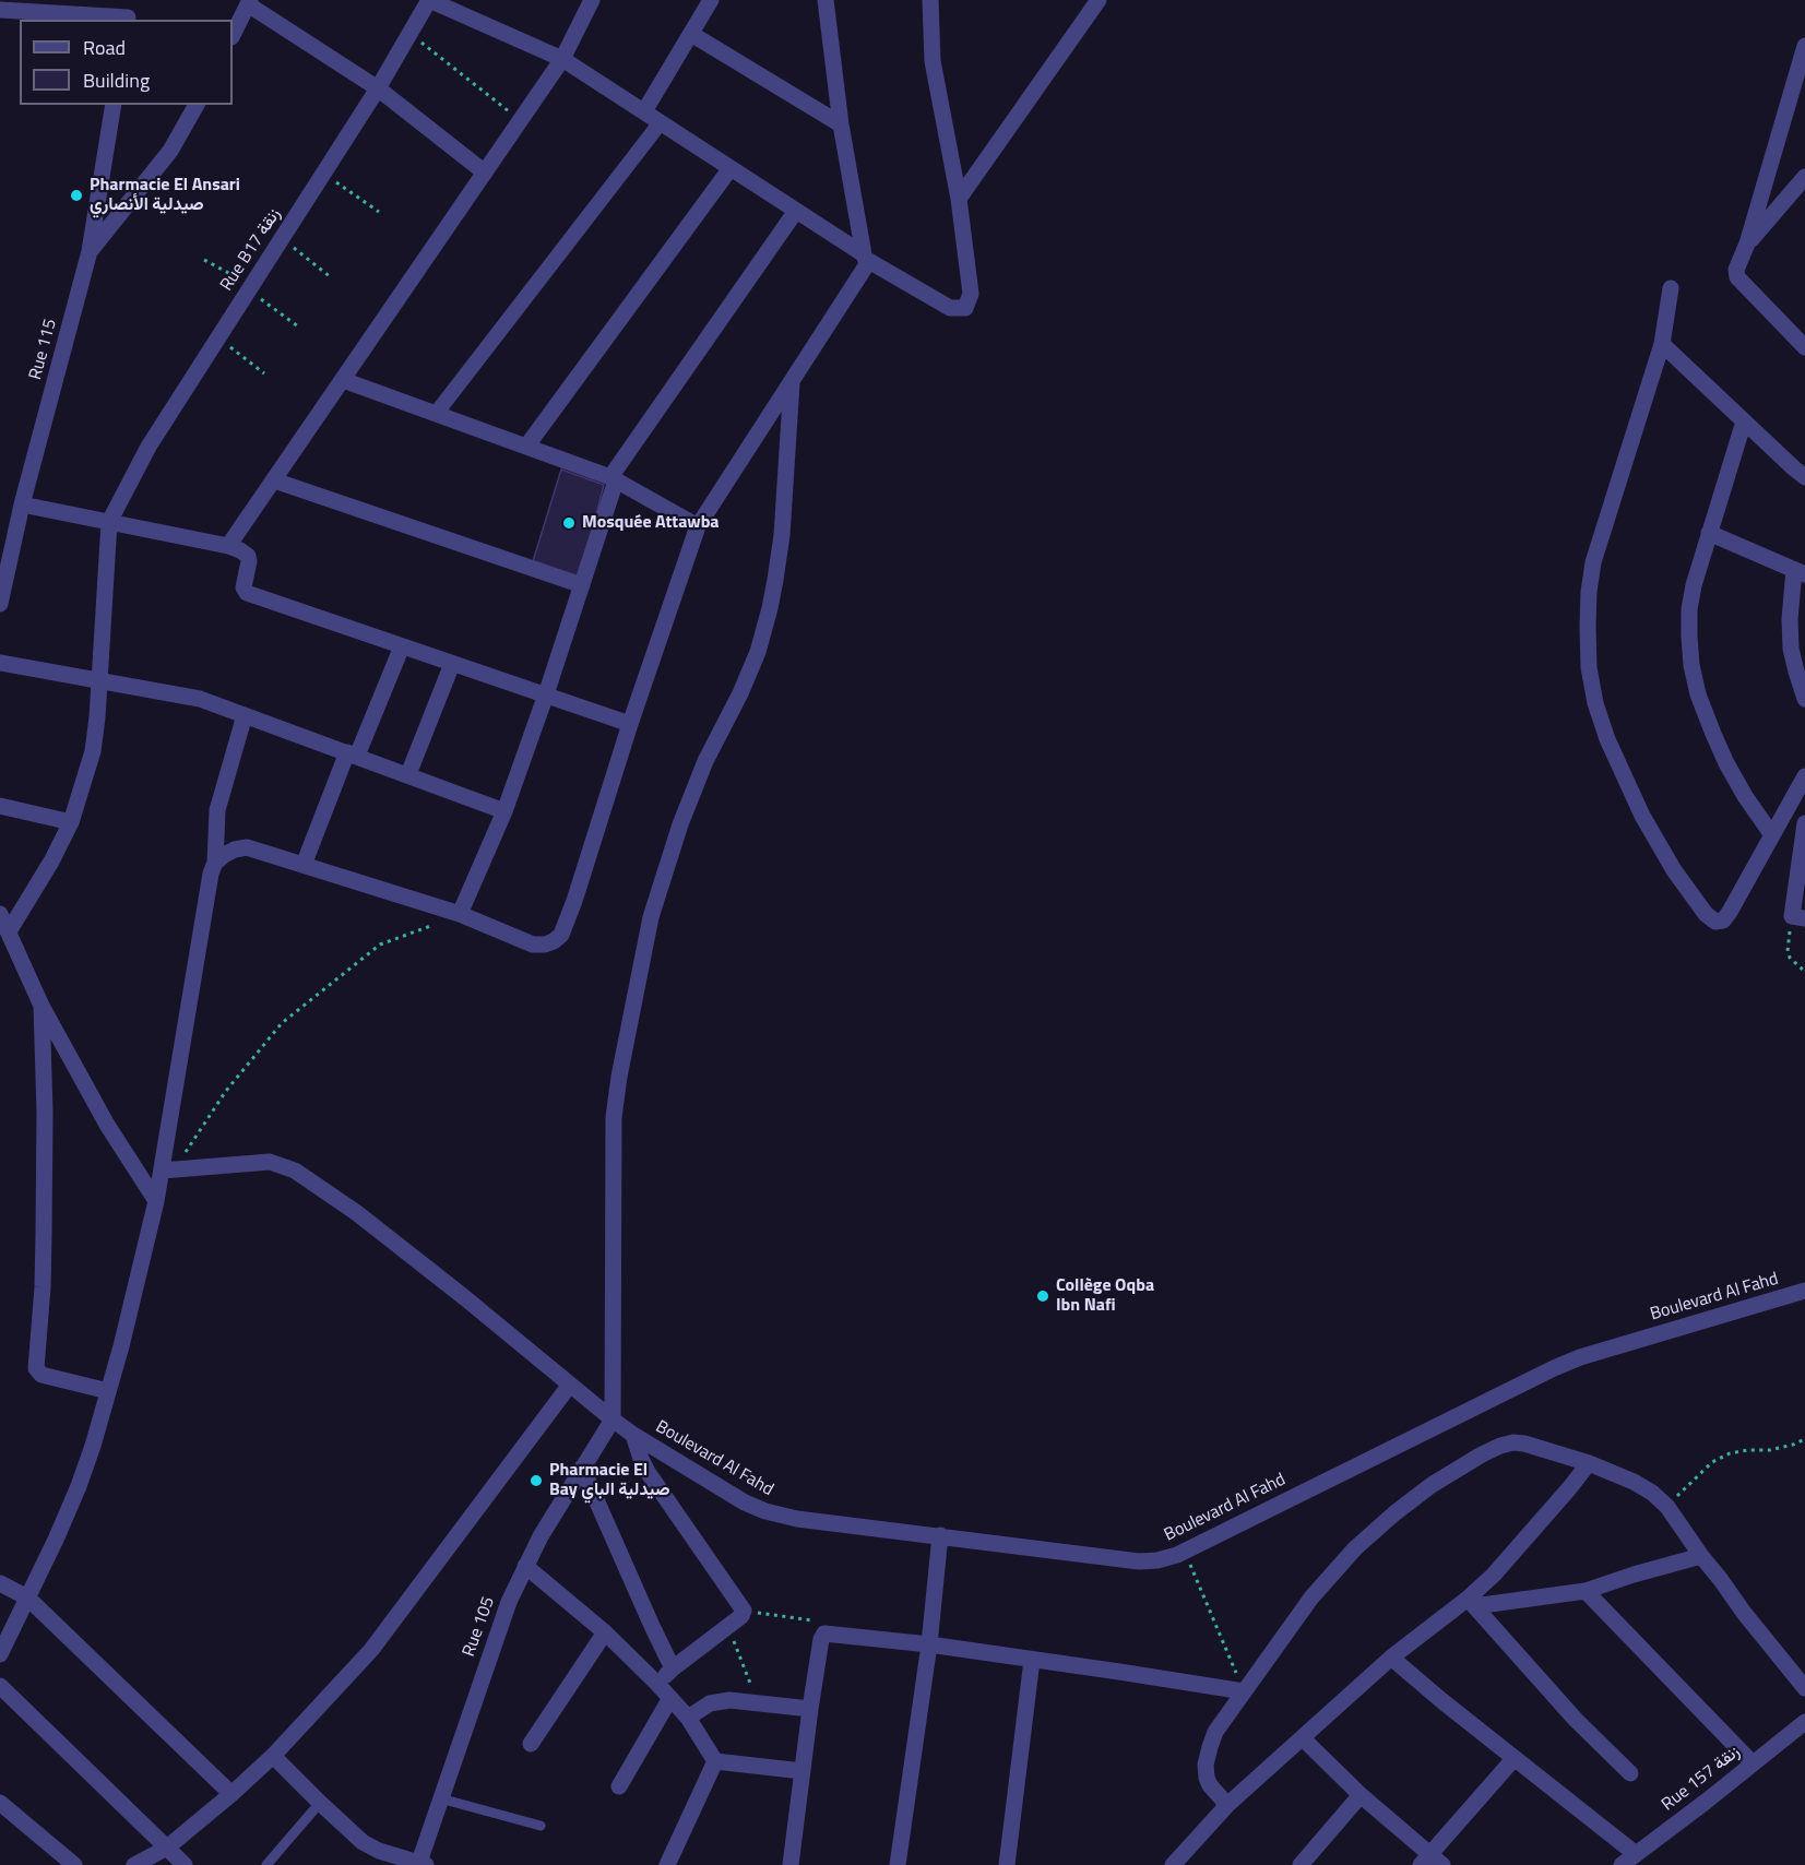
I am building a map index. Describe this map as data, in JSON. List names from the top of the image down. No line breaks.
{"streets":{"street":["Rue B17 زنقة","Rue 115","Boulevard Al Fahd","Rue 105","Rue 157 زنقة"]},"crossings":[["Boulevard Al Fahd","Rue 105"]],"places":["Pharmacie El Ansari صيدلية الأنصاري","Mosquée Attawba","Collège Oqba Ibn Nafi","Pharmacie El Bay صيدلية الباي"],"legend":["Road","Building"]}
